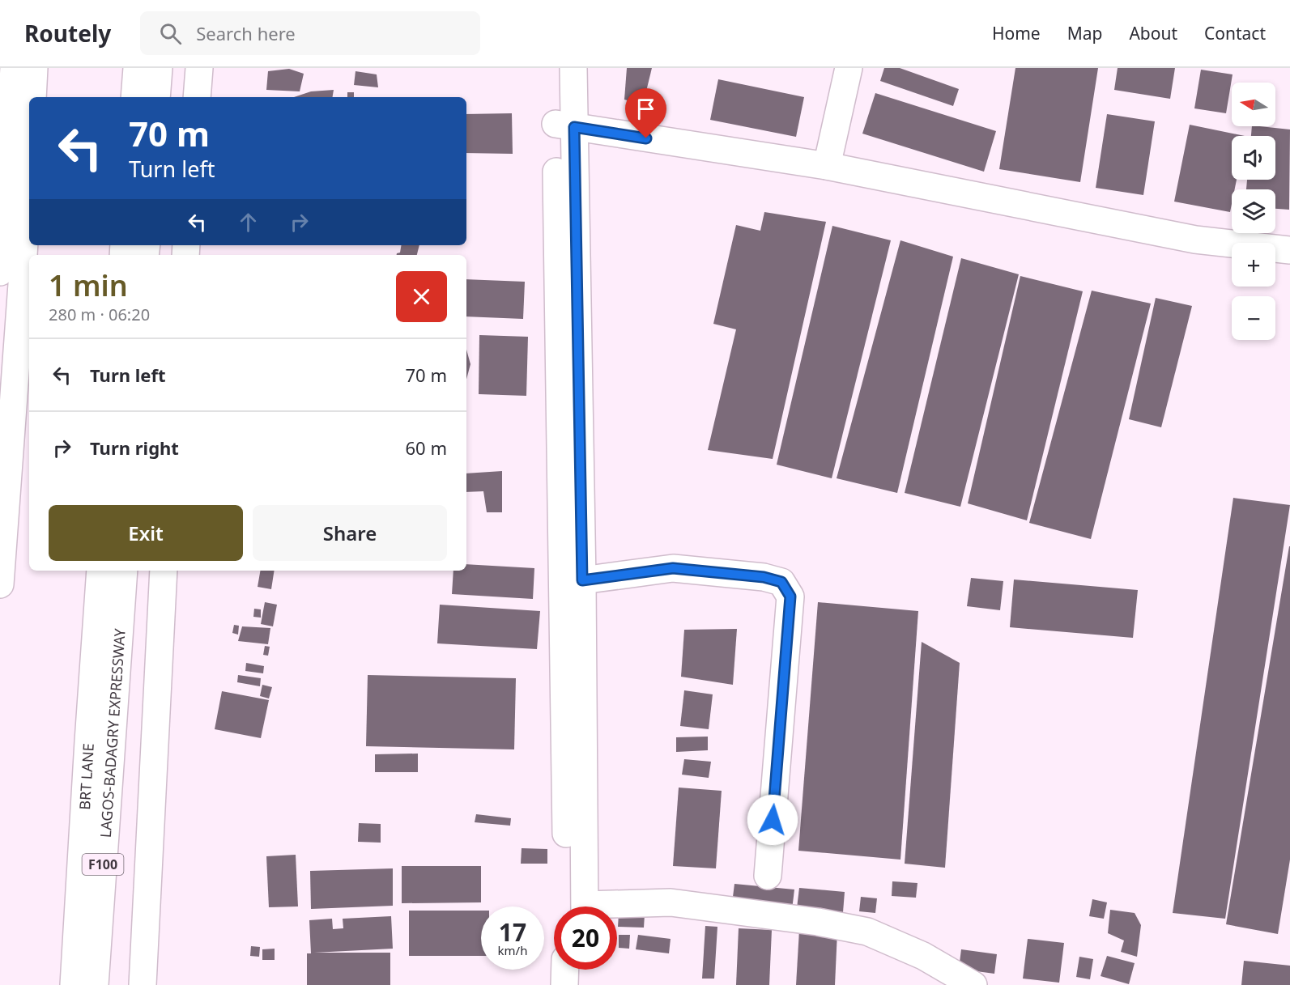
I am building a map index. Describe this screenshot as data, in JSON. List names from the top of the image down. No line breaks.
{"streets":{"main road":["LAGOS-BADAGRY EXPRESSWAY","BRT LANE","F100"]},"north":"left","page":{"header":"Routely","search":"Search here","nav":["Home","Map","About","Contact"],"map_buttons":["+","−"],"turn":["70 m","Turn left"],"heading":["1 min","280 m · 06:20"],"list":[{"name":"Turn left","value":"70 m"},{"name":"Turn right","value":"60 m"}],"buttons":["Exit","Share"],"speed":"17 km/h","limit":"20"}}
